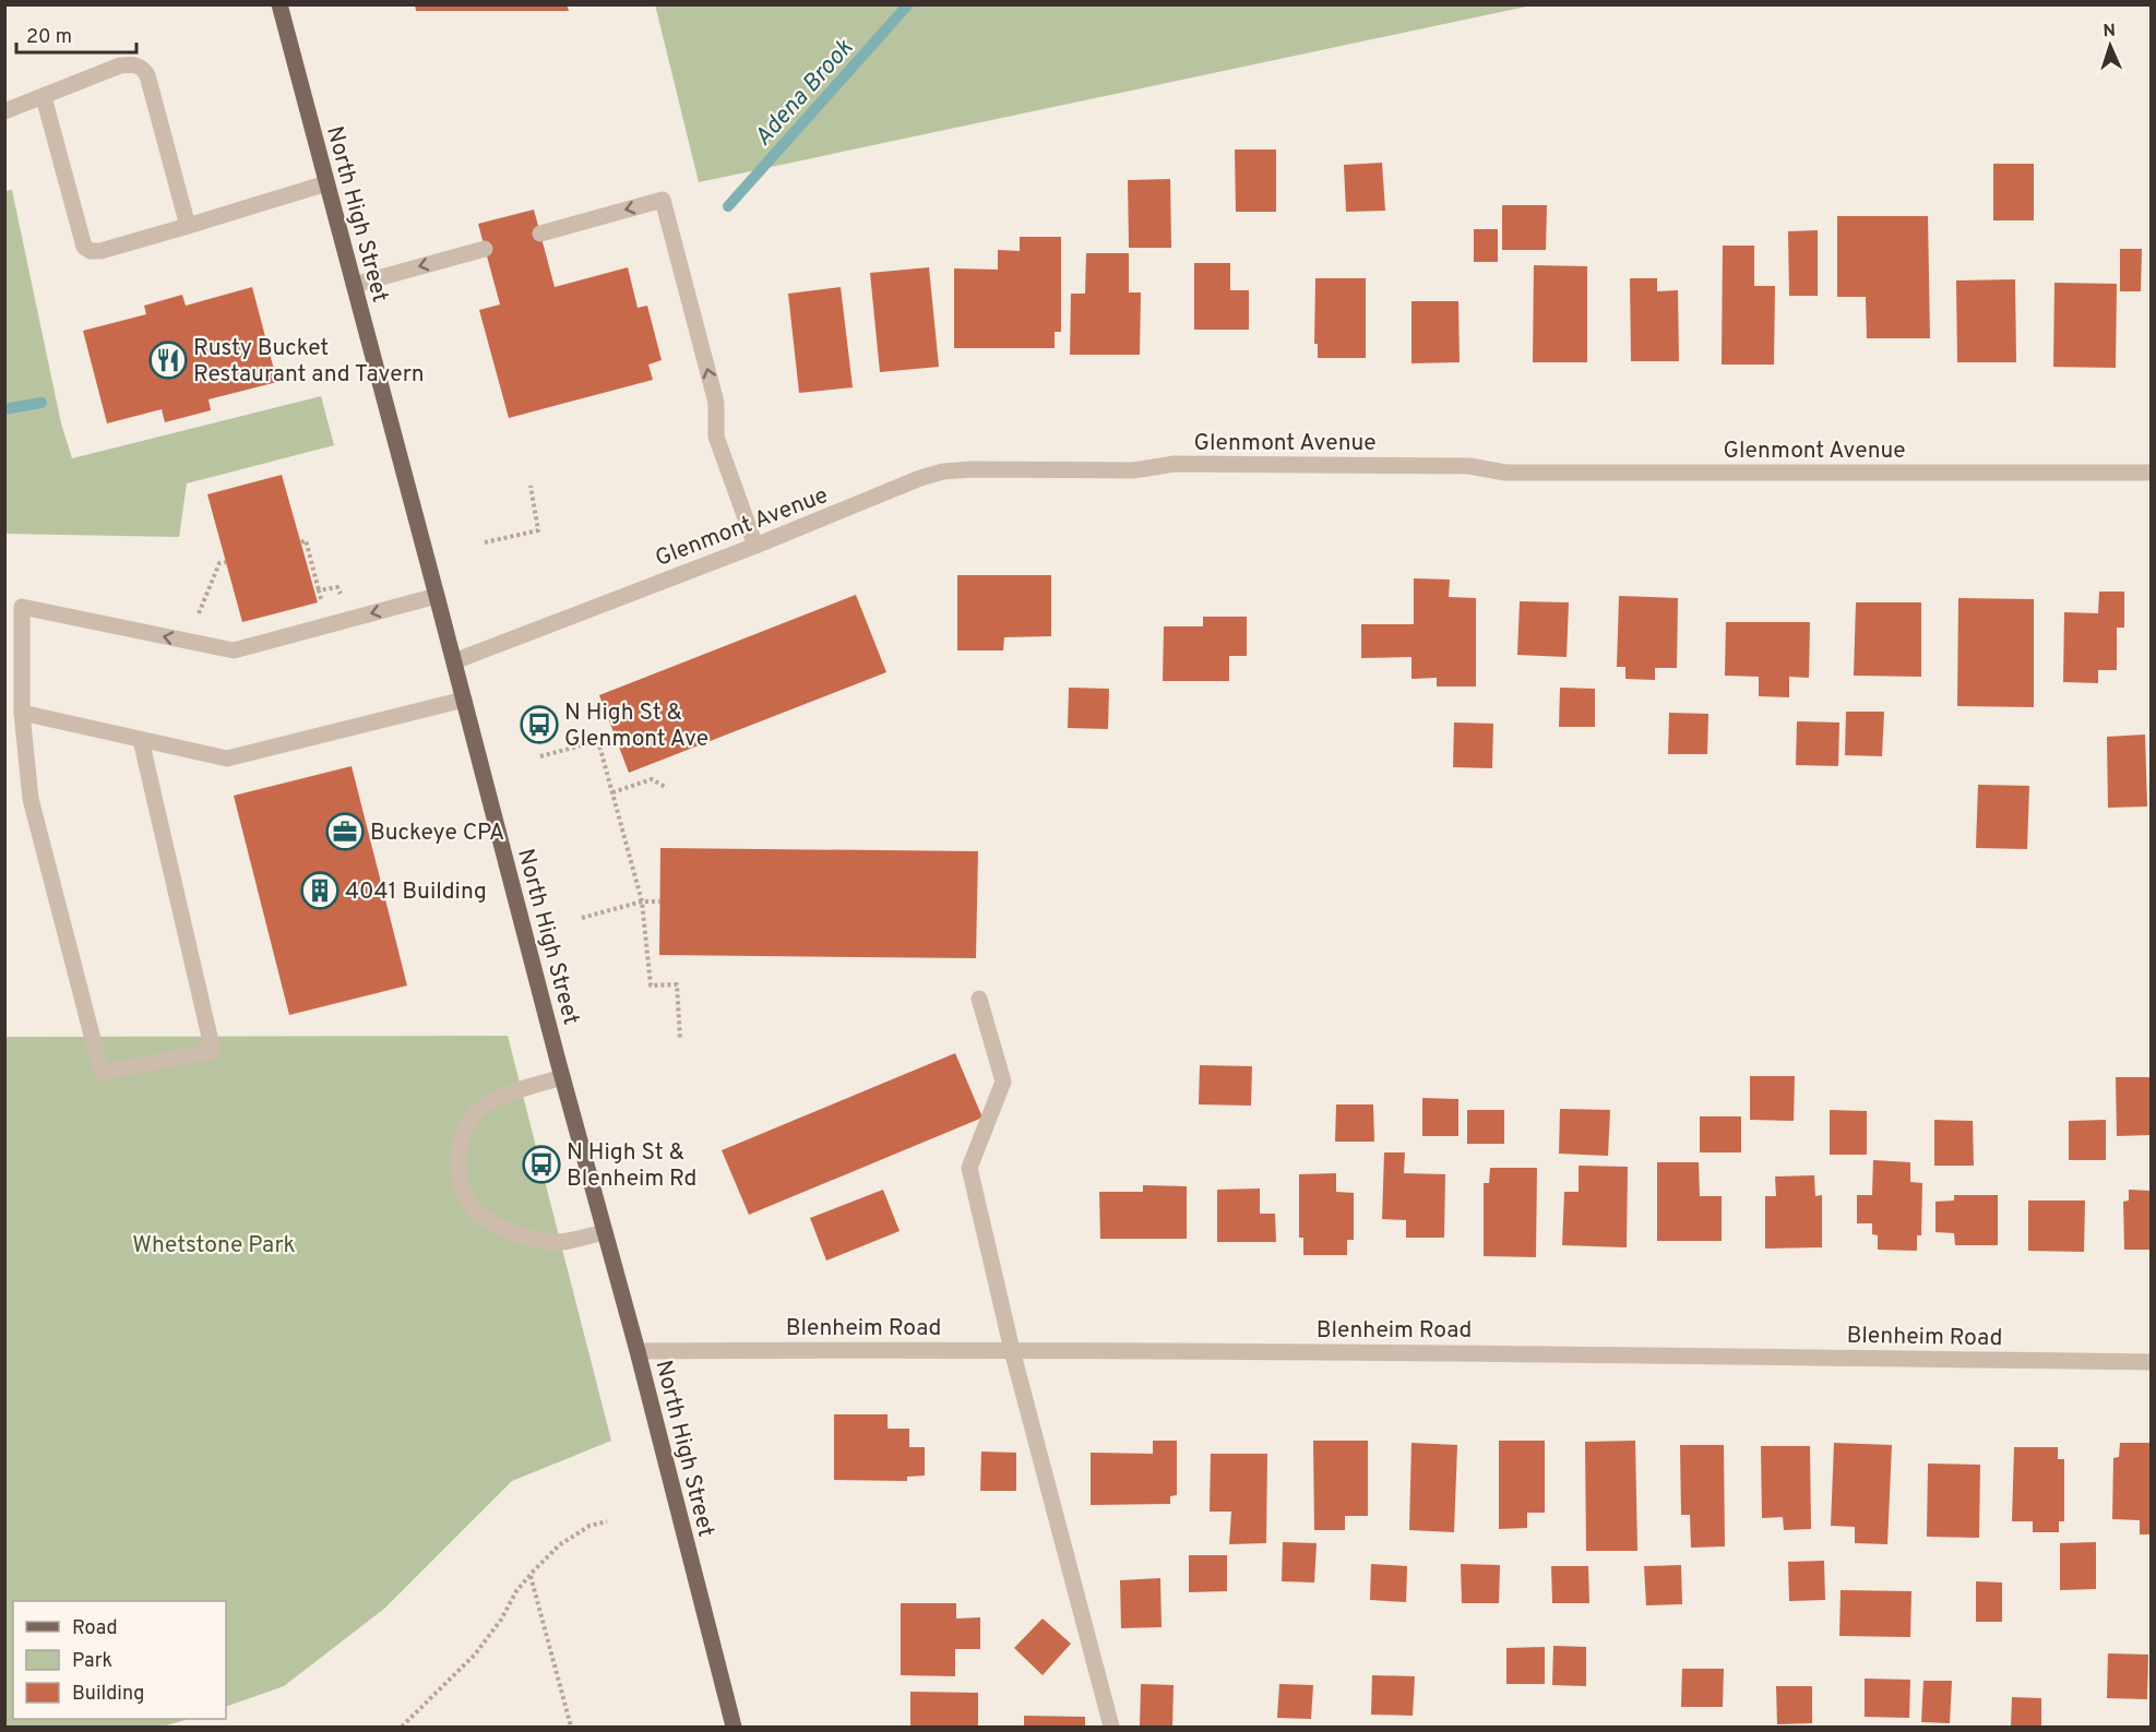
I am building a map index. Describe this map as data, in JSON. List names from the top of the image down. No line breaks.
{"streets":{"main road":["North High Street"],"street":["Glenmont Avenue","Blenheim Road"]},"crossings":[["North High Street","Glenmont Avenue"],["North High Street","Blenheim Road"]],"water":["Adena Brook"],"parks":["Whetstone Park"],"places":{"restaurant":["Rusty Bucket Restaurant and Tavern"],"bus stop":["N High St & Glenmont Ave","N High St & Blenheim Rd"],"office":["Buckeye CPA"],"building":["4041 Building"]},"legend":["Road","Park","Building"],"scale_bar":"20 m","north":"top"}
